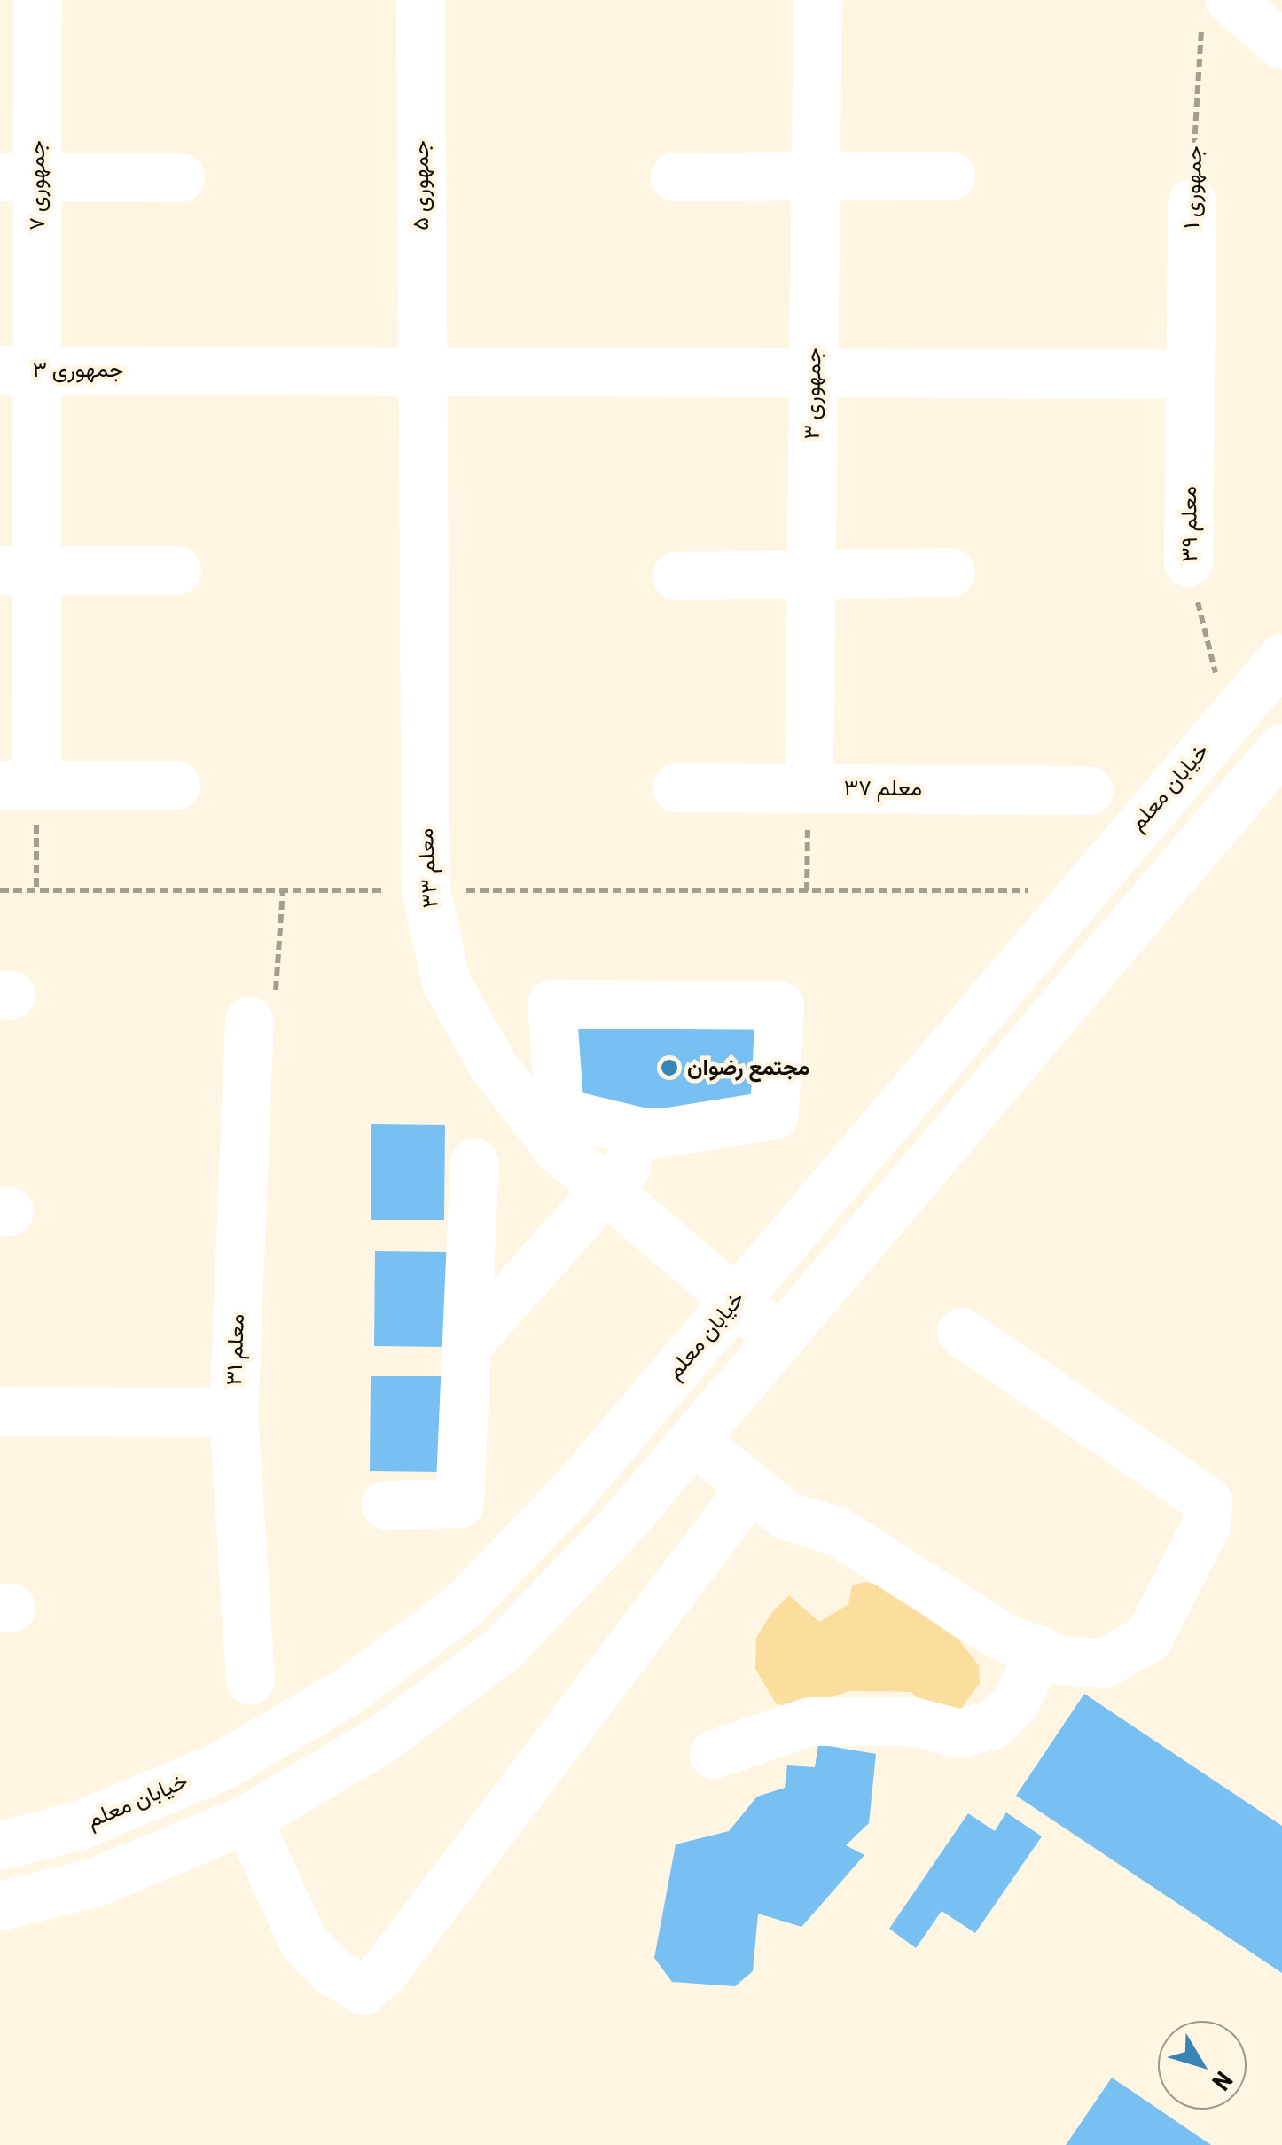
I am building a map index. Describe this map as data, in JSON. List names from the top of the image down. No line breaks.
{"streets":{"street":["جمهوری ۷","جمهوری ۵","جمهوری ۱","جمهوری ۳","معلم ۳۹","خیابان معلم","معلم ۳۷","معلم ۳۳","معلم ۳۱"]},"crossings":[["جمهوری ۷","جمهوری ۳"],["جمهوری ۵","جمهوری ۳"],["جمهوری ۵","معلم ۳۳"],["جمهوری ۱","جمهوری ۳"],["جمهوری ۱","معلم ۳۹"],["جمهوری ۳","معلم ۳۹"],["جمهوری ۳","معلم ۳۷"],["جمهوری ۳","معلم ۳۳"],["معلم ۳۹","خیابان معلم"],["خیابان معلم","معلم ۳۳"]],"places":["مجتمع رضوان"],"north":"bottom right"}
